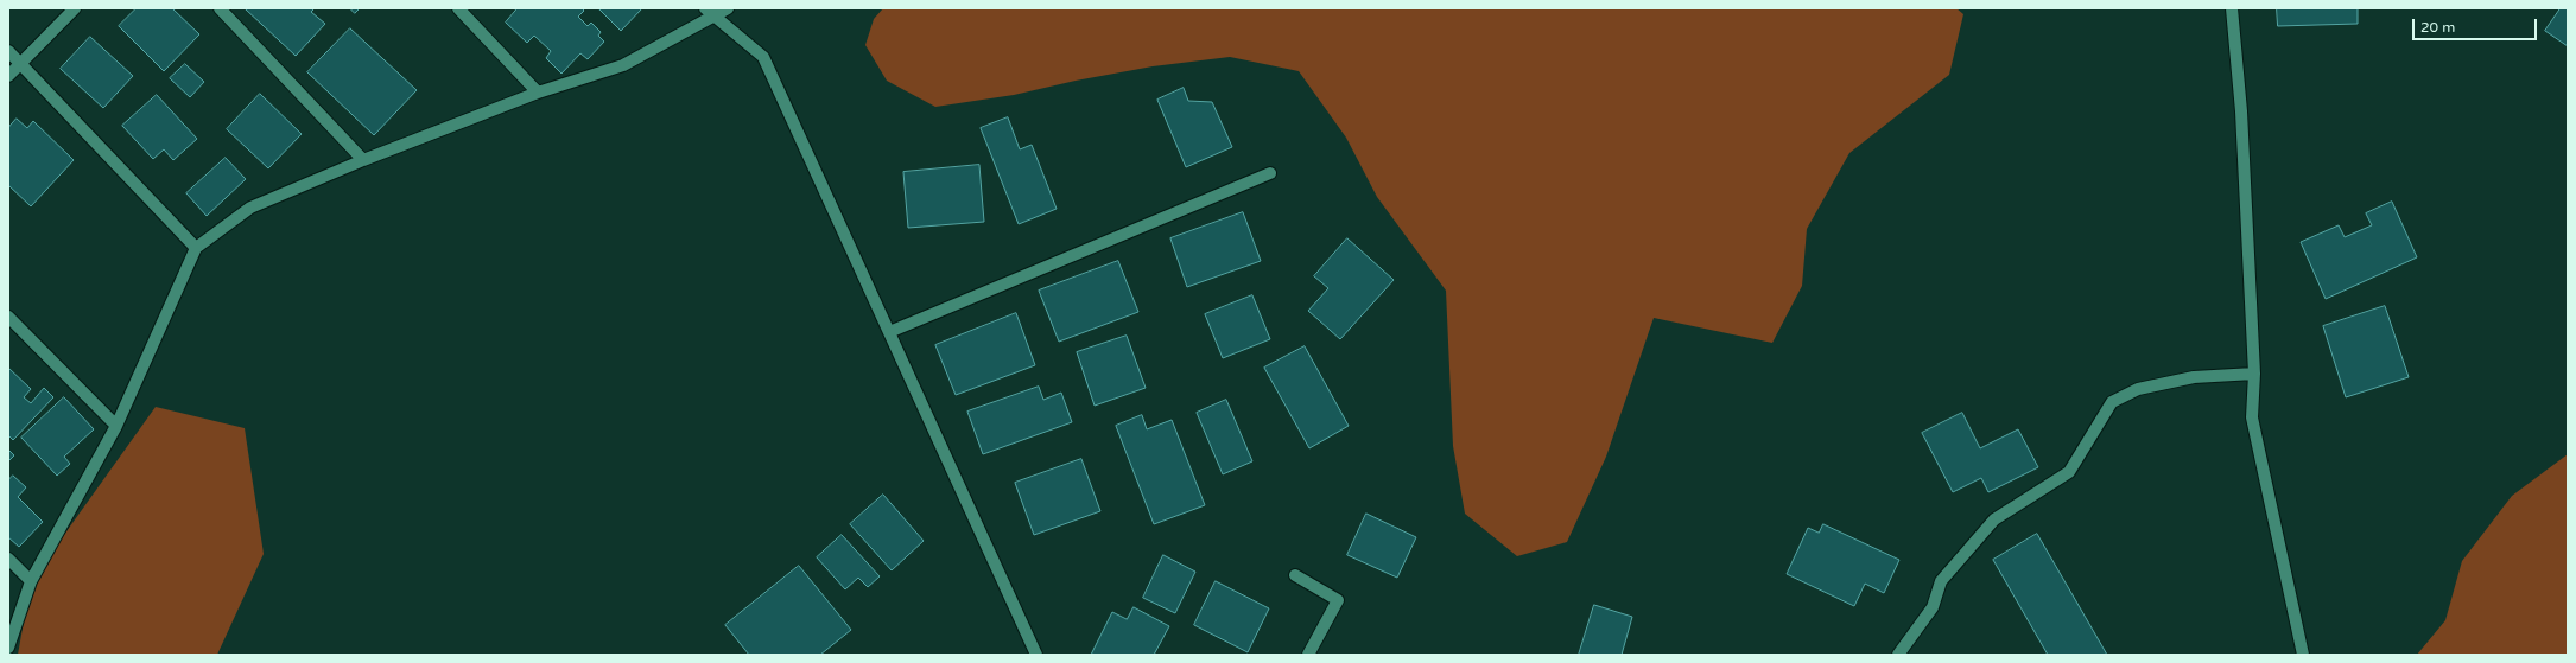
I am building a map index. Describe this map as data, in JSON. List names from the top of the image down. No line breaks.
{"scale_bar":"20 m"}
